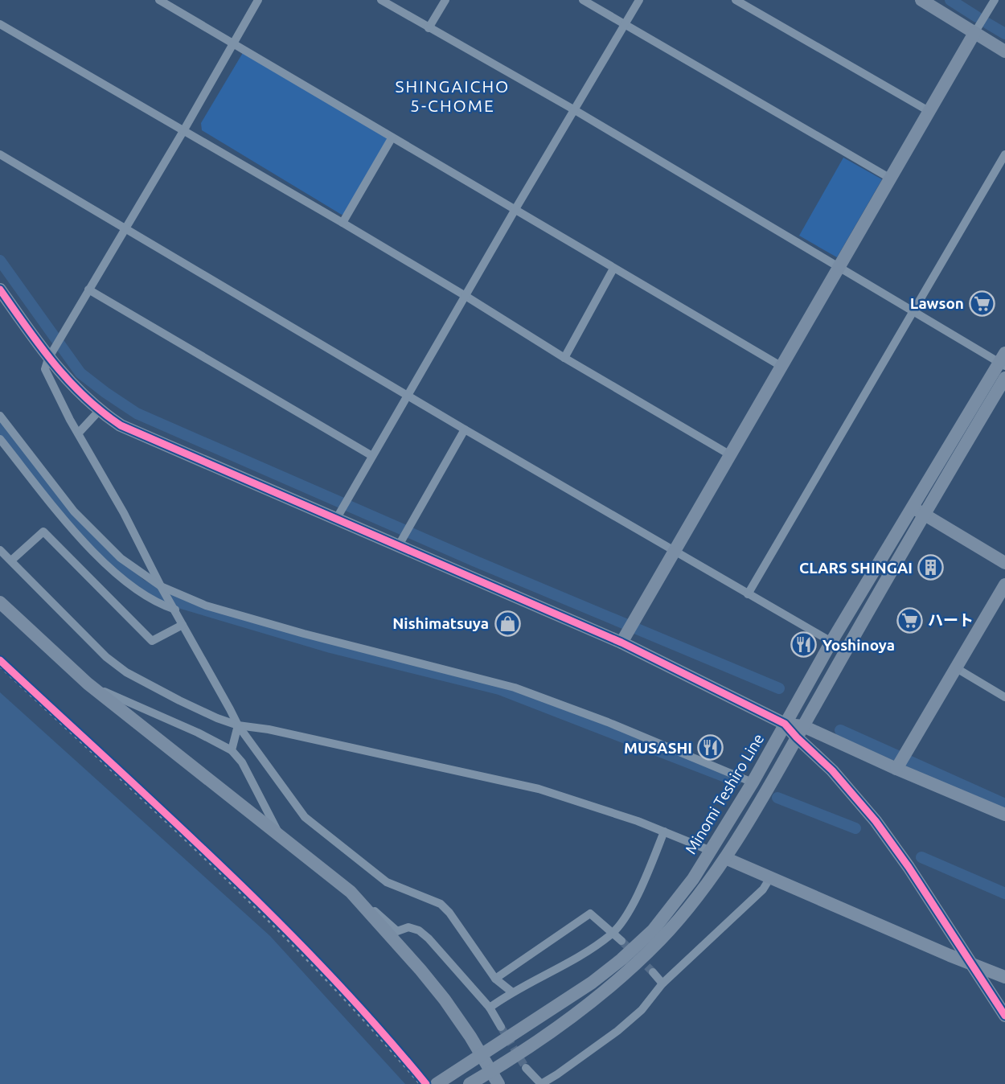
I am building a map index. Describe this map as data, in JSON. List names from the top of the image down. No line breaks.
{"streets":{"street":["Minomi Teshiro Line"]},"districts":["SHINGAICHO 5-CHOME"],"places":{"supermarket":["Lawson","ハート"],"building":["CLARS SHINGAI"],"shop":["Nishimatsuya"],"restaurant":["Yoshinoya","MUSASHI"]}}
